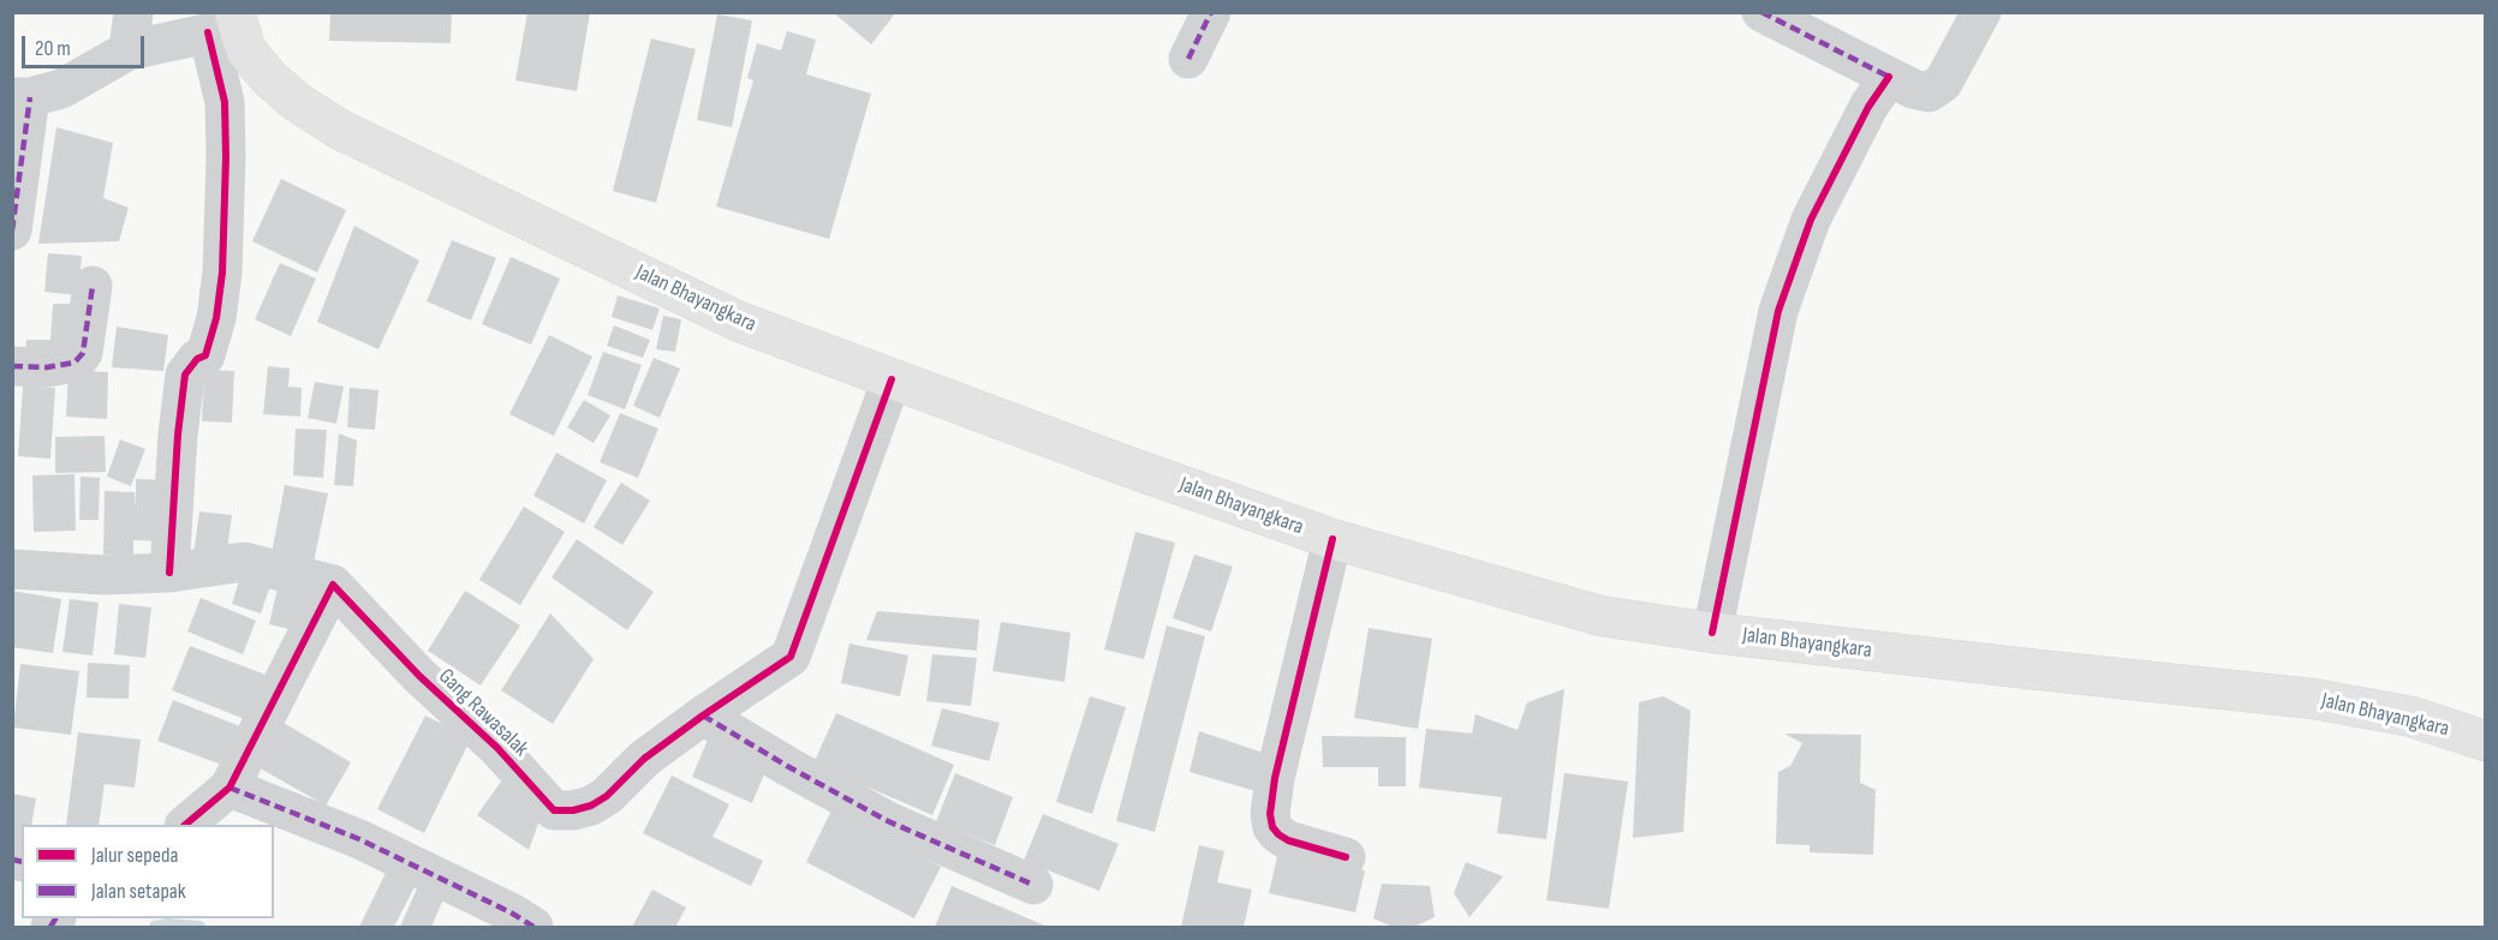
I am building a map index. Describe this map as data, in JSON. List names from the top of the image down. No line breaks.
{"streets":{"highway":["Jalan Bhayangkara"],"street":["Gang Rawasalak"]},"crossings":[["Jalan Bhayangkara","Gang Rawasalak"]],"legend":["Jalur sepeda","Jalan setapak"],"scale_bar":"20 m"}
